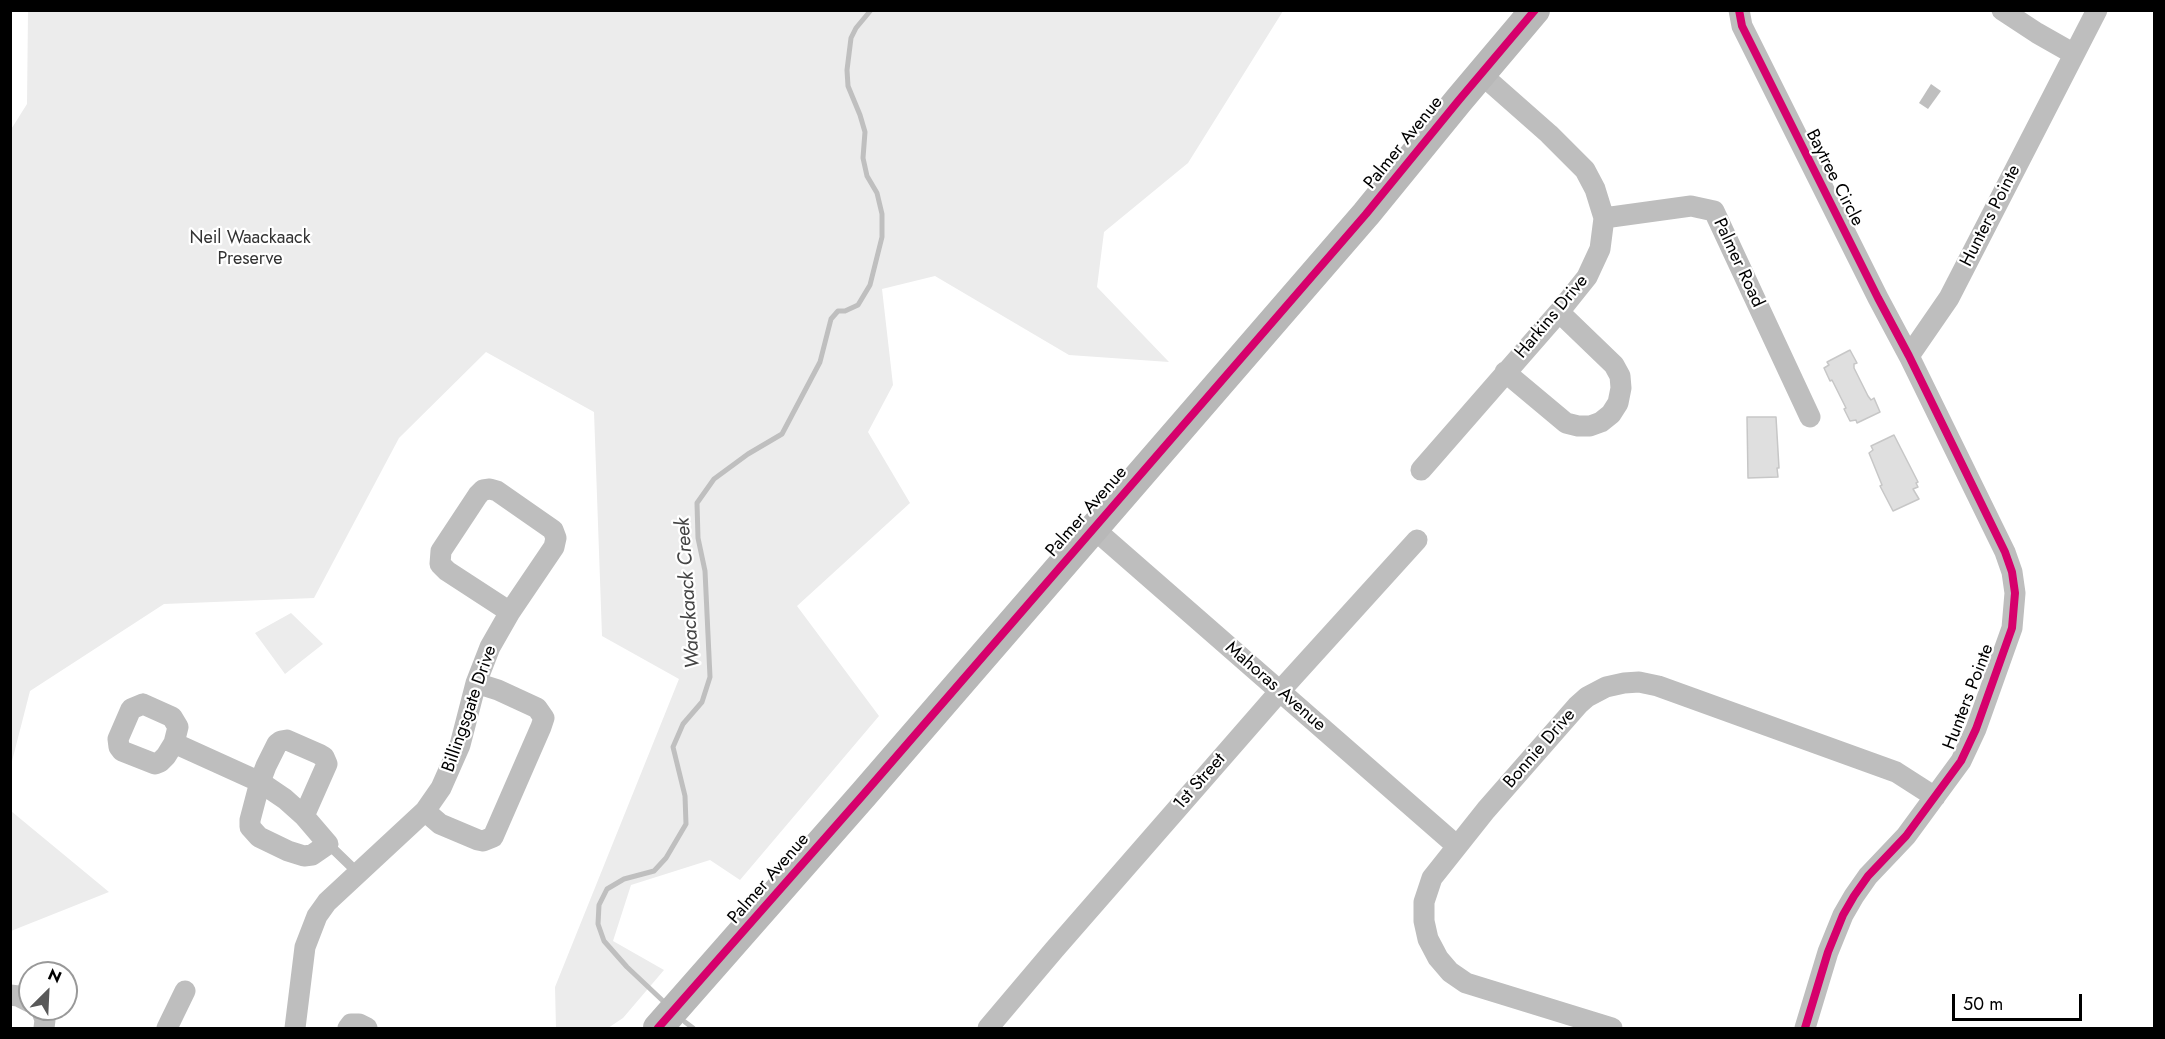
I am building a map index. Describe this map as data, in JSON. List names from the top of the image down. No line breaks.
{"streets":{"street":["Palmer Avenue","Baytree Circle","Hunters Pointe","Palmer Road","Harkins Drive","Mahoras Avenue","Billingsgate Drive","Bonnie Drive","1st Street"]},"crossings":[["Palmer Avenue","Harkins Drive"],["Palmer Avenue","Mahoras Avenue"],["Baytree Circle","Hunters Pointe"],["Hunters Pointe","Bonnie Drive"],["Palmer Road","Harkins Drive"],["Mahoras Avenue","Bonnie Drive"],["Mahoras Avenue","1st Street"]],"water":["Waackaack Creek"],"parks":["Neil Waackaack Preserve"],"scale_bar":"50 m","north":"top right"}
